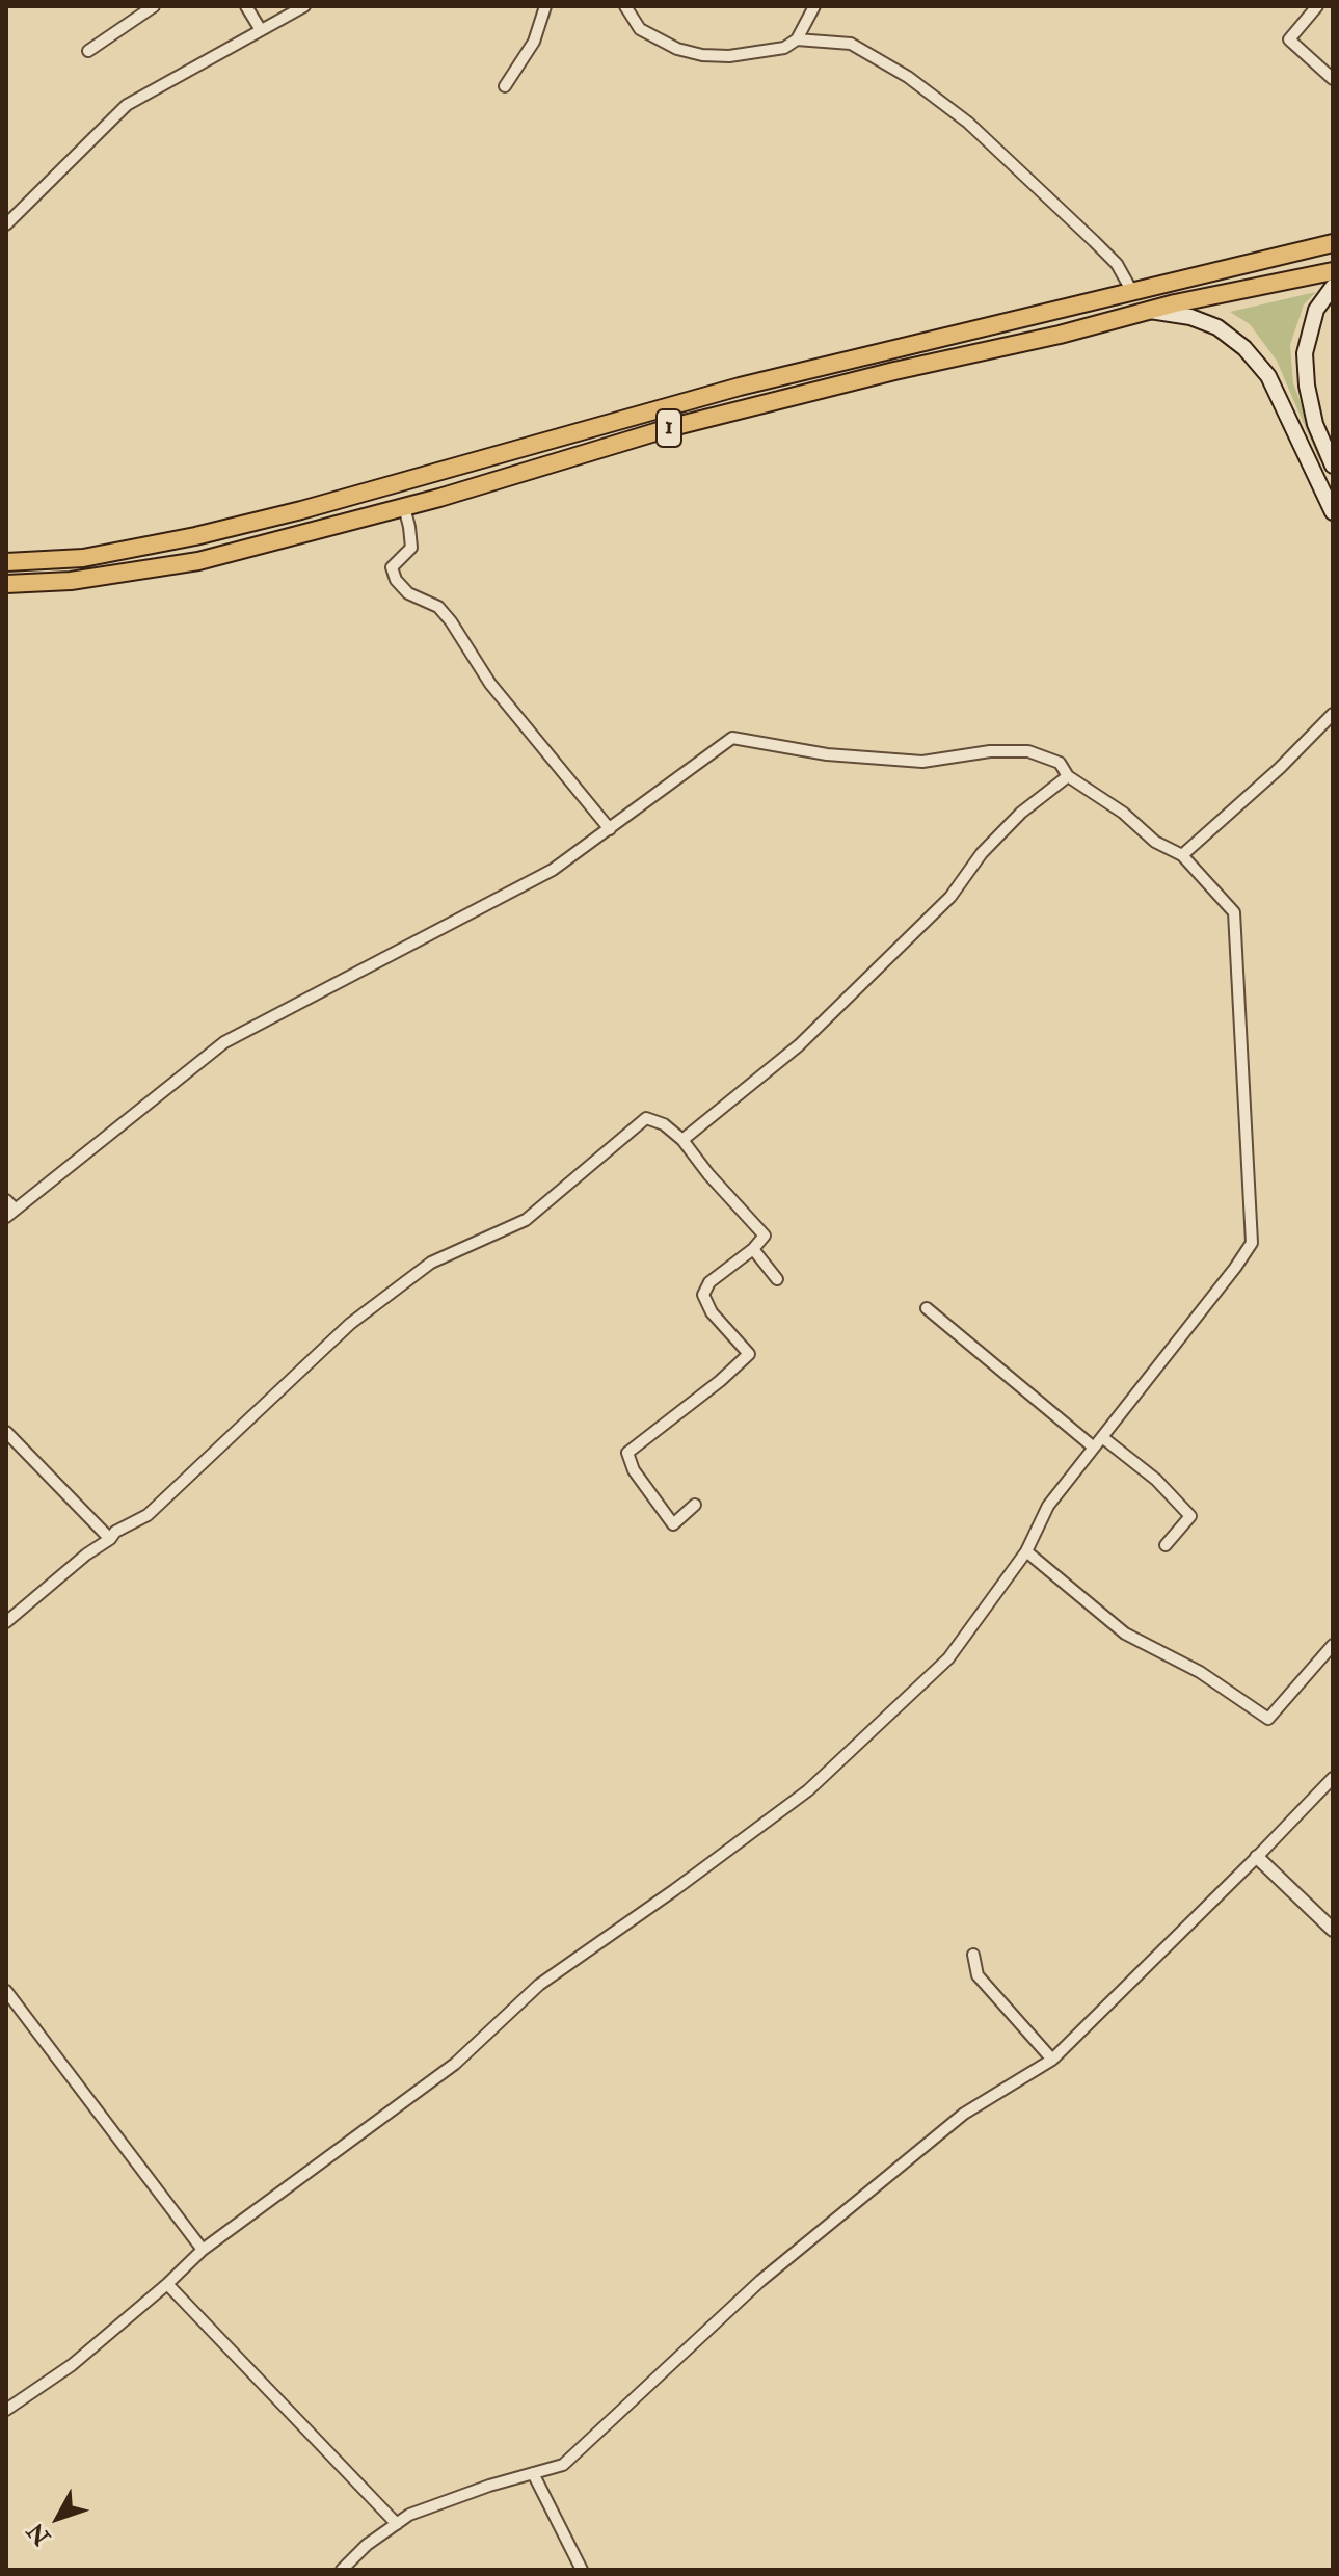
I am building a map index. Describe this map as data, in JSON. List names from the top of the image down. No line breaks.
{"streets":{"main road":["1"]},"north":"bottom left"}
